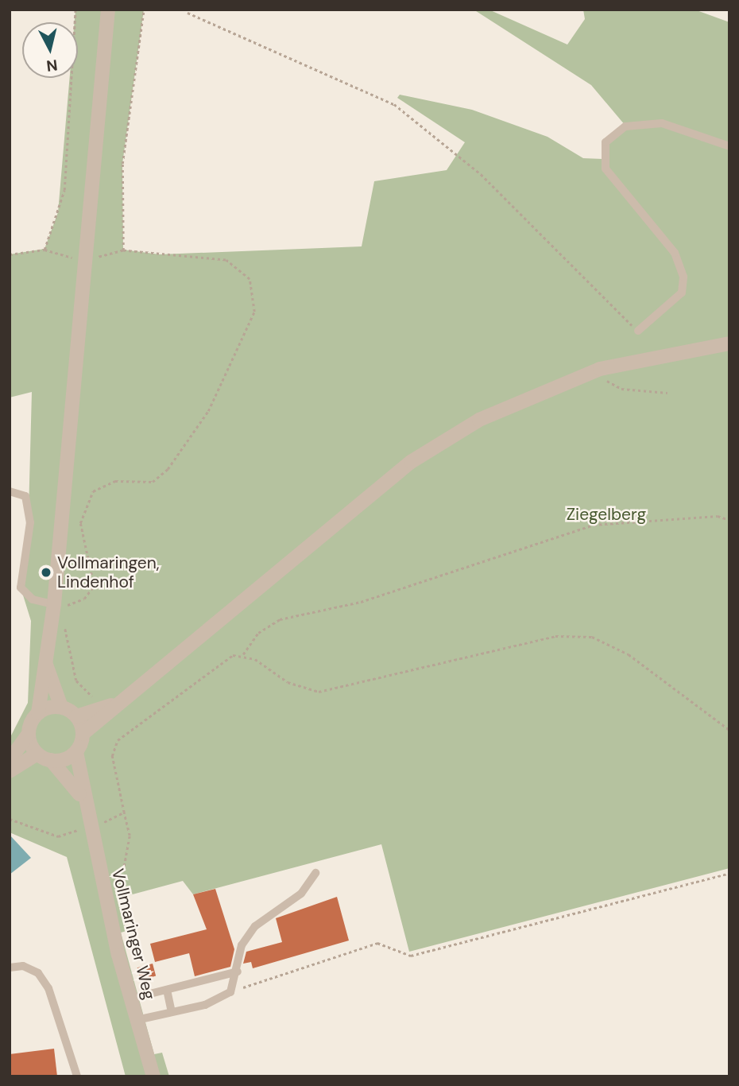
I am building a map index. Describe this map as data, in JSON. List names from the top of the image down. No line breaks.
{"streets":{"street":["Vollmaringer Weg"]},"parks":["Ziegelberg"],"places":["Vollmaringen, Lindenhof"],"north":"bottom"}
